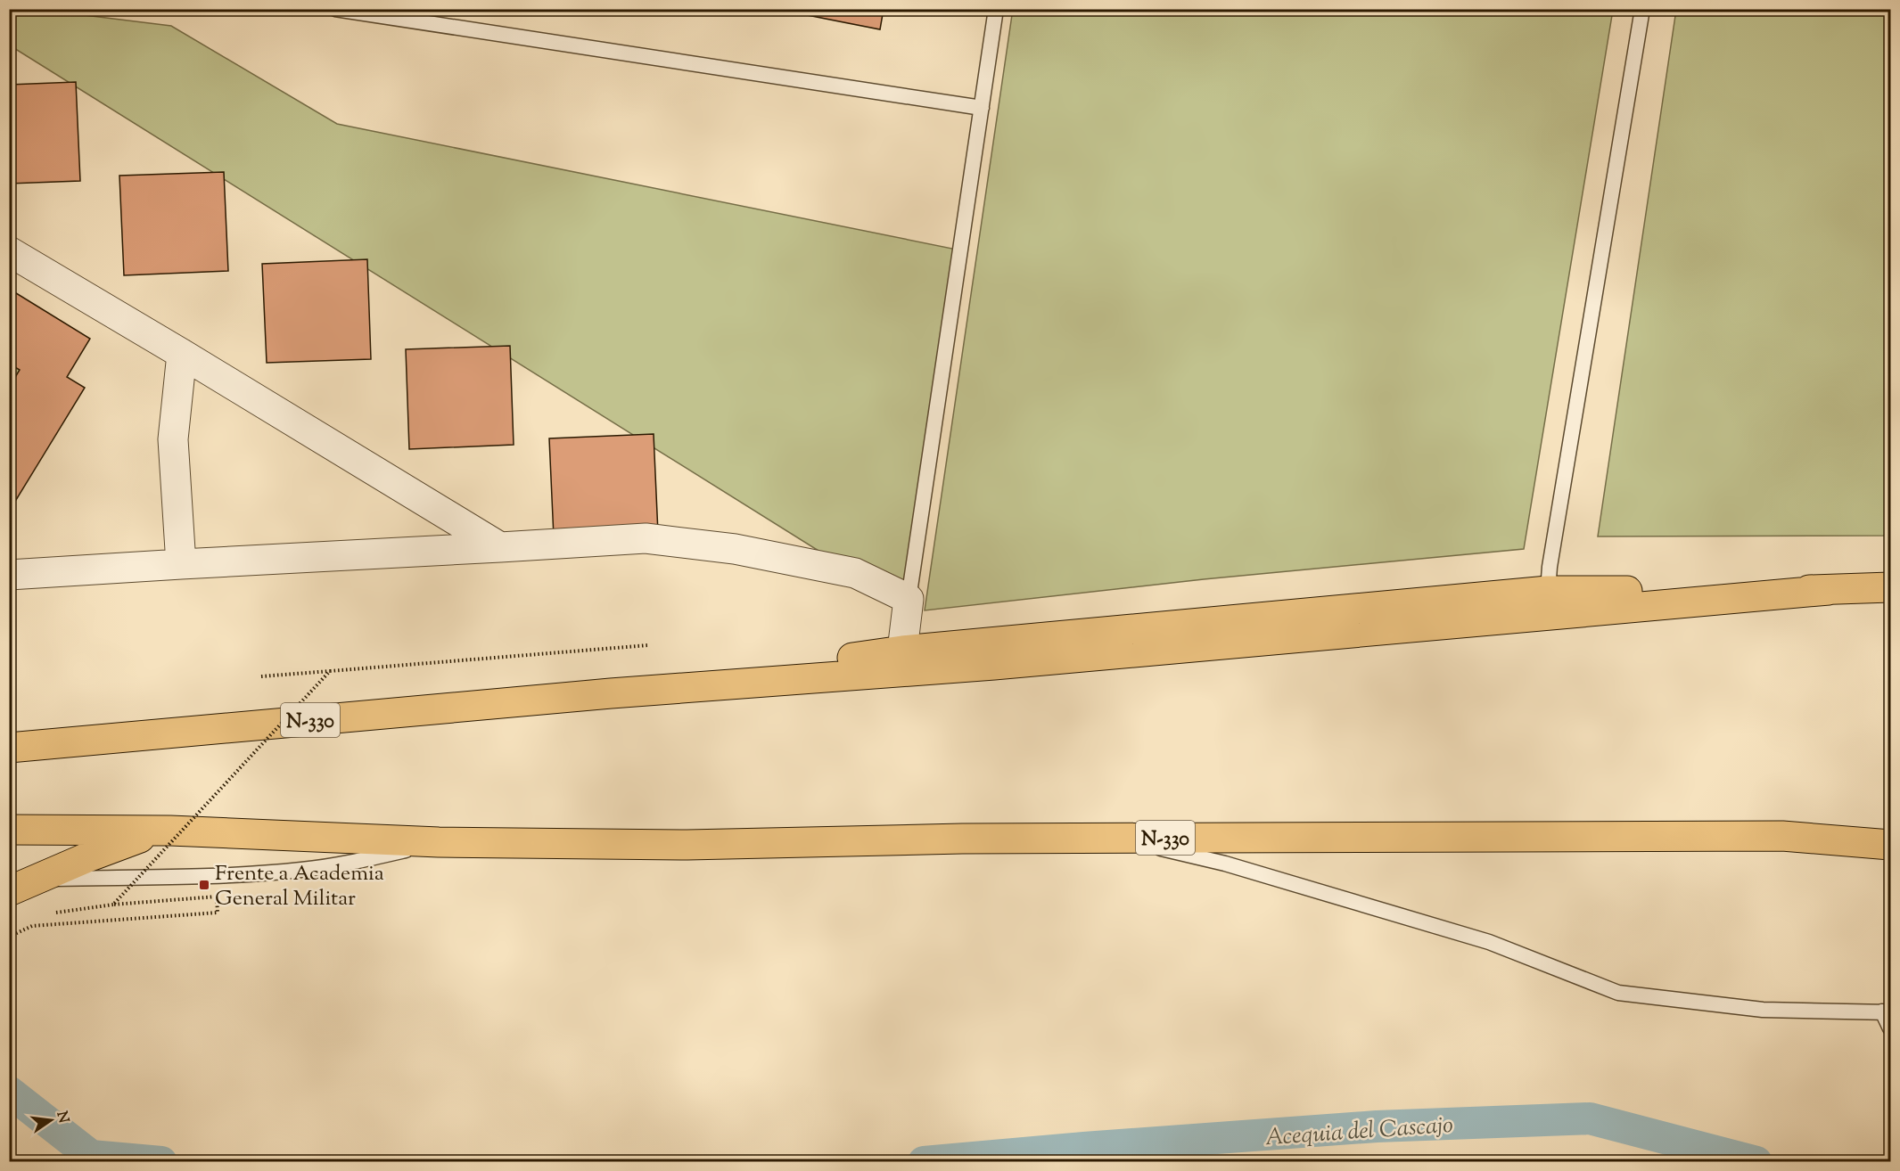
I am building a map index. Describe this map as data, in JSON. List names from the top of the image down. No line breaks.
{"streets":{"highway":["N-330"]},"water":["Acequia del Cascajo"],"places":{"transit":["Frente a Academia General Militar"]},"north":"right"}
